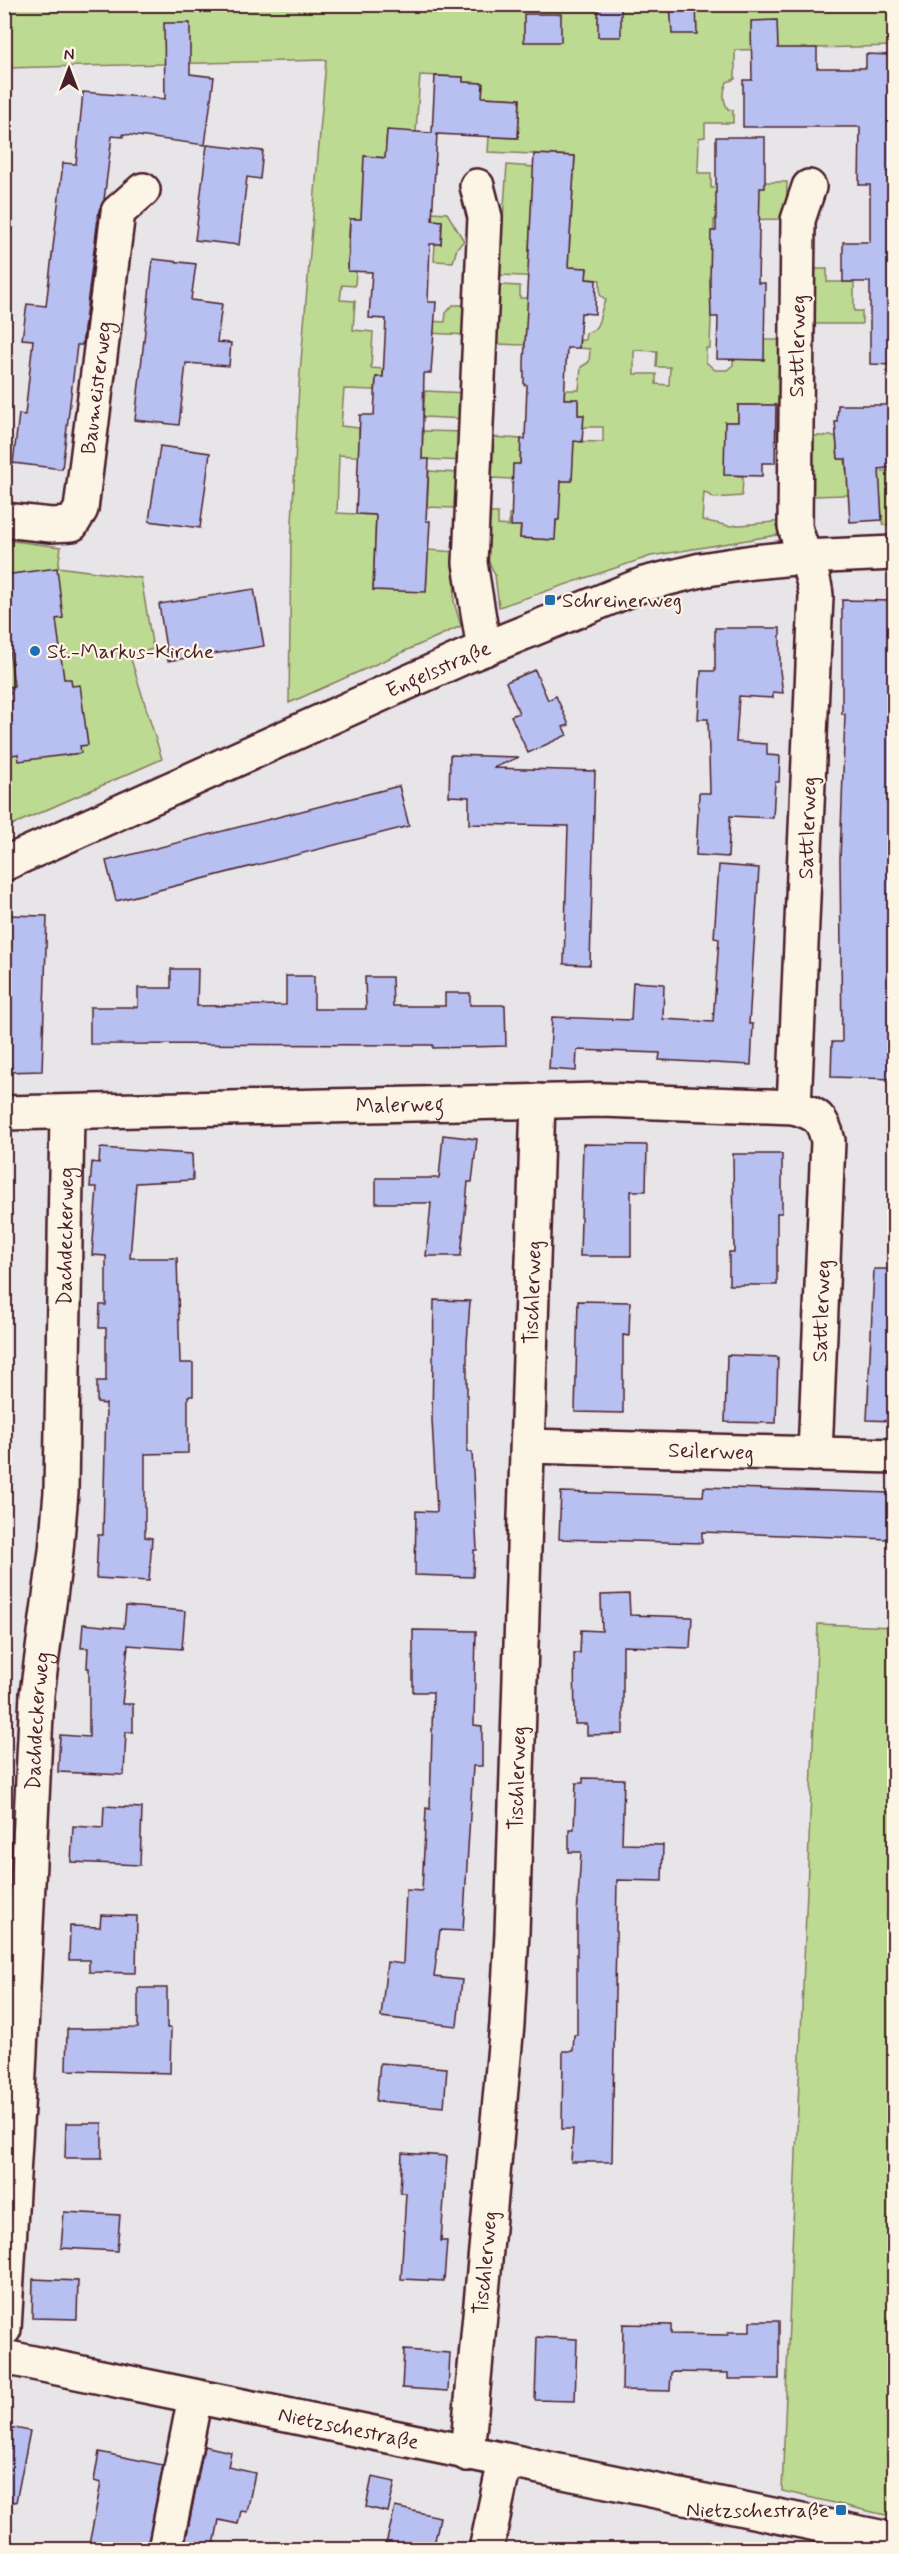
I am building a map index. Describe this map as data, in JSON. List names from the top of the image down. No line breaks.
{"streets":{"street":["Sattlerweg","Baumeisterweg","Engelsstraße","Malerweg","Dachdeckerweg","Tischlerweg","Seilerweg","Nietzschestraße"]},"crossings":[["Sattlerweg","Engelsstraße"],["Sattlerweg","Malerweg"],["Sattlerweg","Seilerweg"],["Malerweg","Dachdeckerweg"],["Malerweg","Tischlerweg"],["Tischlerweg","Seilerweg"],["Tischlerweg","Nietzschestraße"]],"places":{"transit":["Schreinerweg","Nietzschestraße"],"other":["St.-Markus-Kirche"]},"north":"top"}
